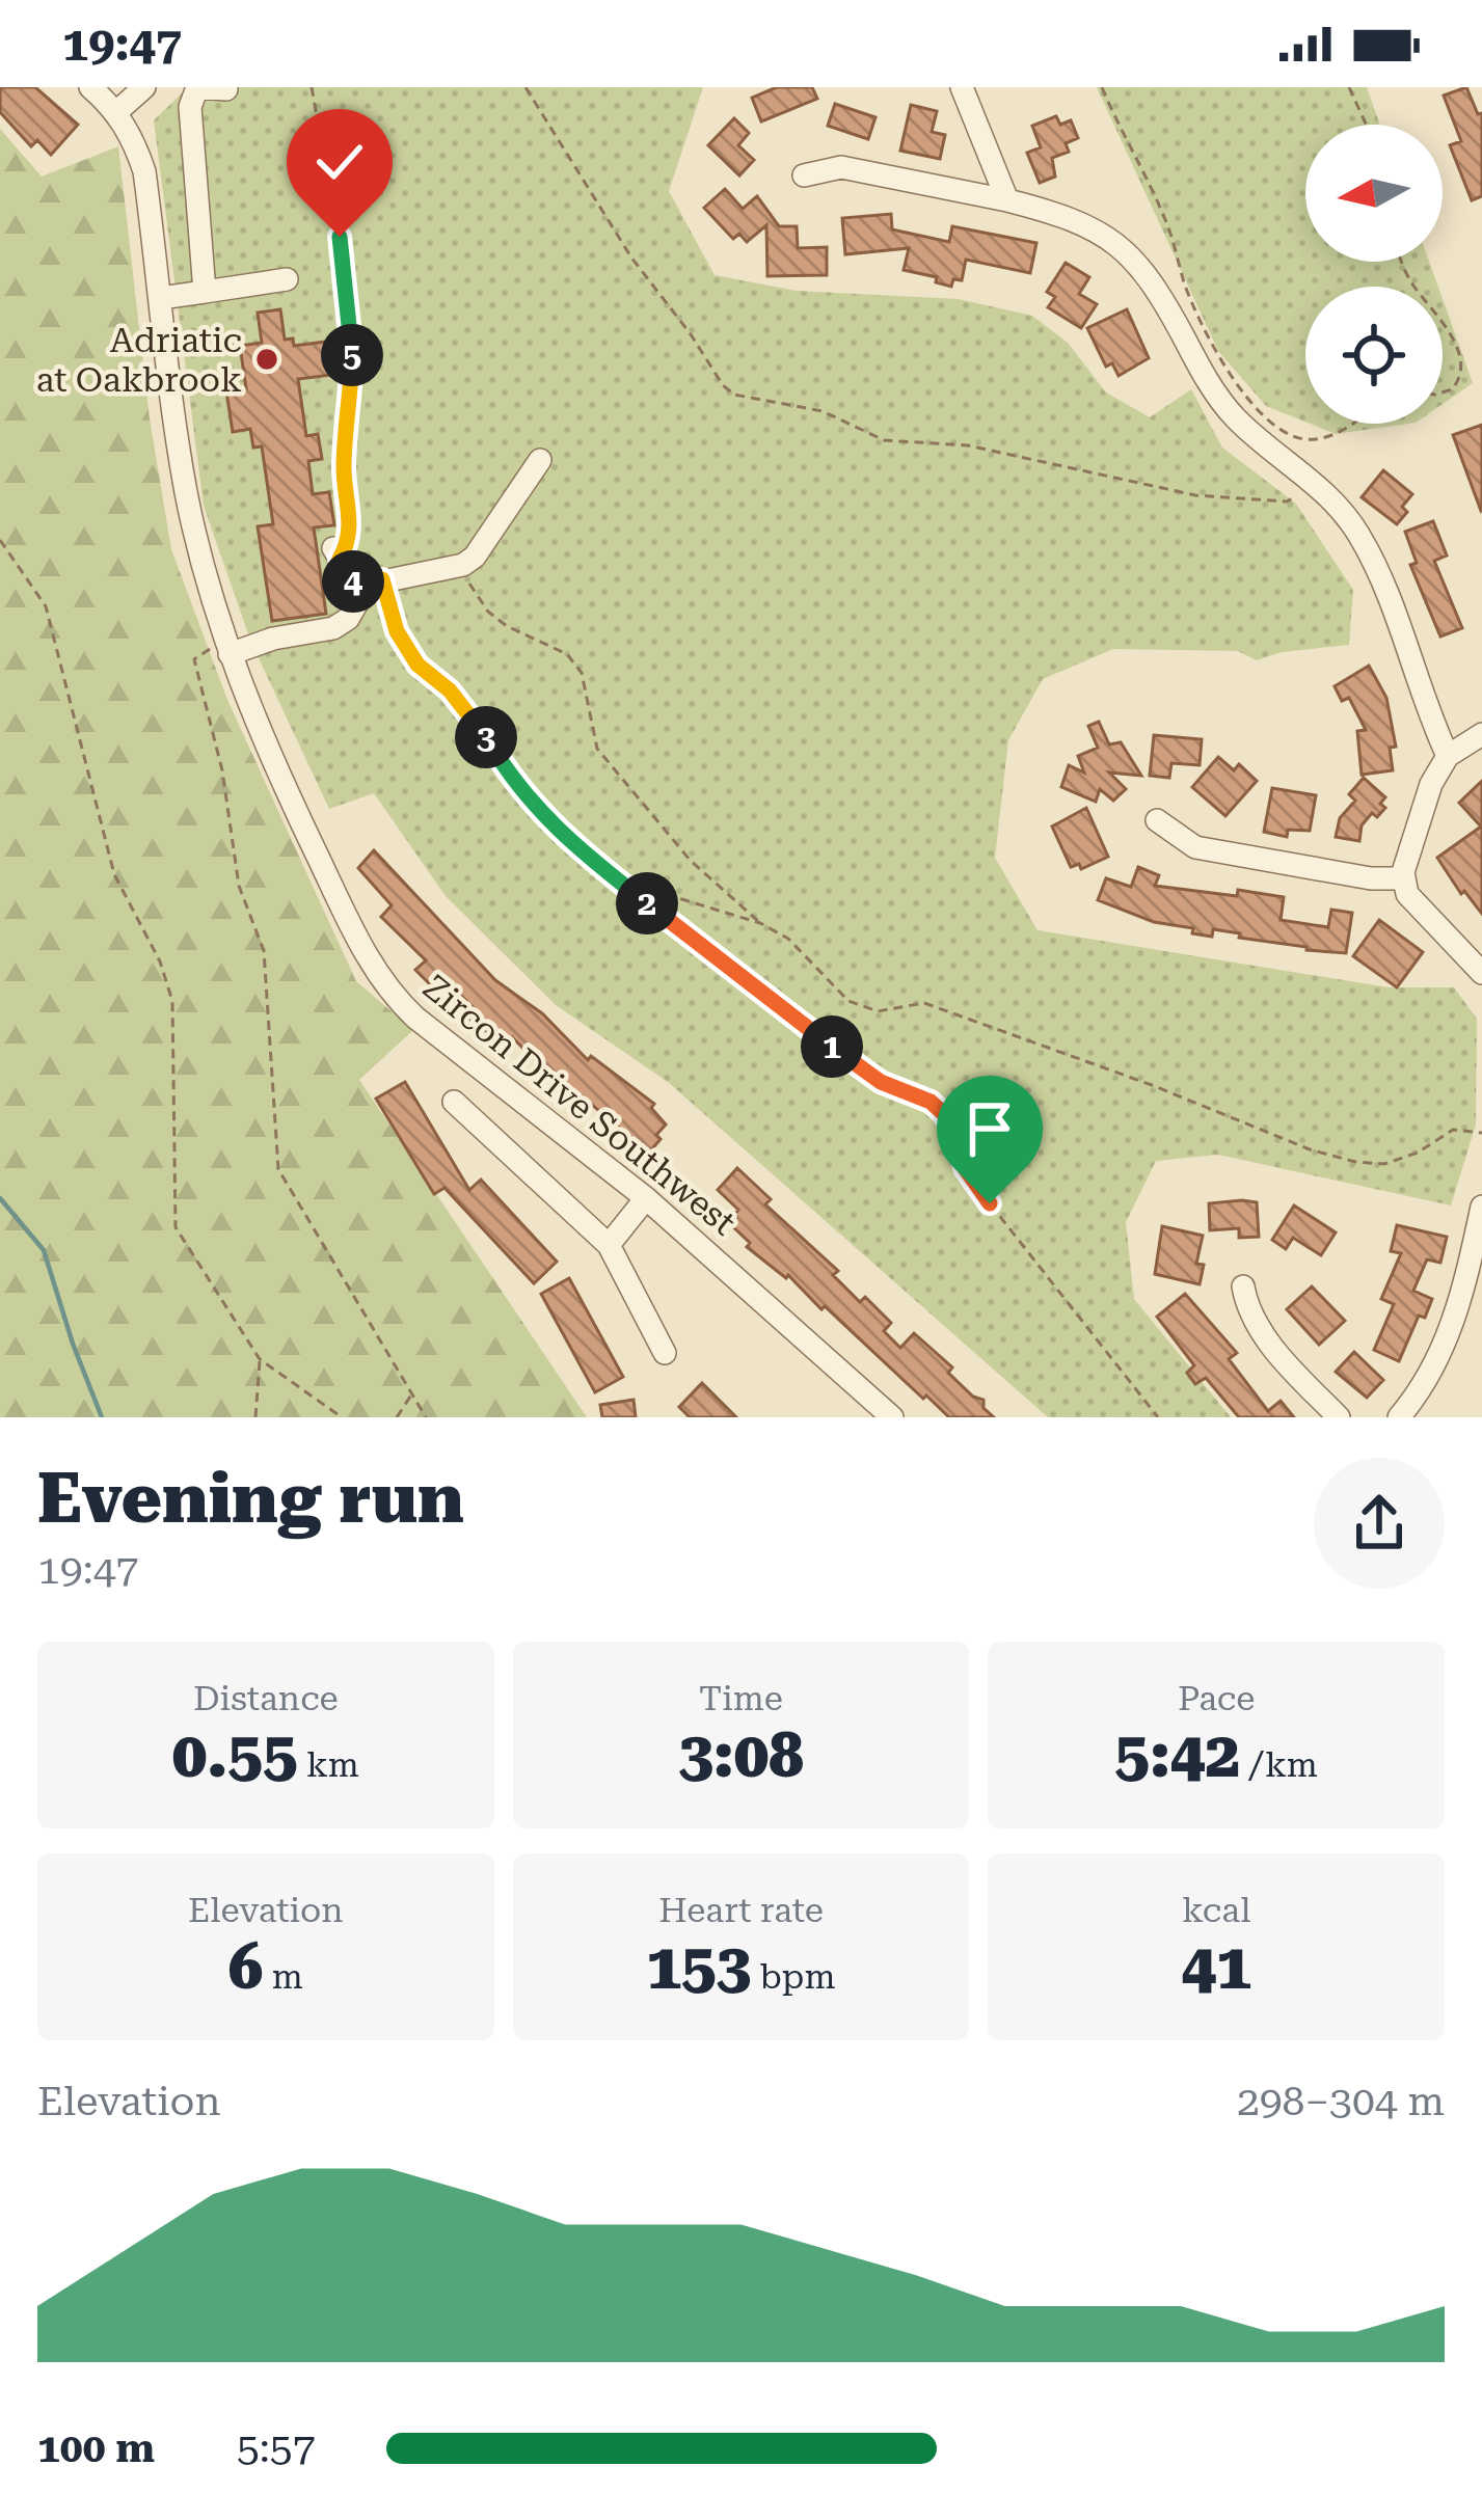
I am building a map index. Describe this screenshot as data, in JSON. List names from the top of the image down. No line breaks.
{"streets":{"street":["Zircon Drive Southwest"]},"places":["Adriatic at Oakbrook"],"north":"left","page":{"status":"19:47","pins":["5","4","3","2","1"],"heading":["Evening run","19:47"],"stats":[["Distance","0.55 km"],["Time","3:08"],["Pace","5:42 /km"],["Elevation","6 m"],["Heart rate","153 bpm"],["kcal","41"]],"chart":["Elevation","298–304 m"],"list":[{"name":"100 m","note":"5:57"}]}}
